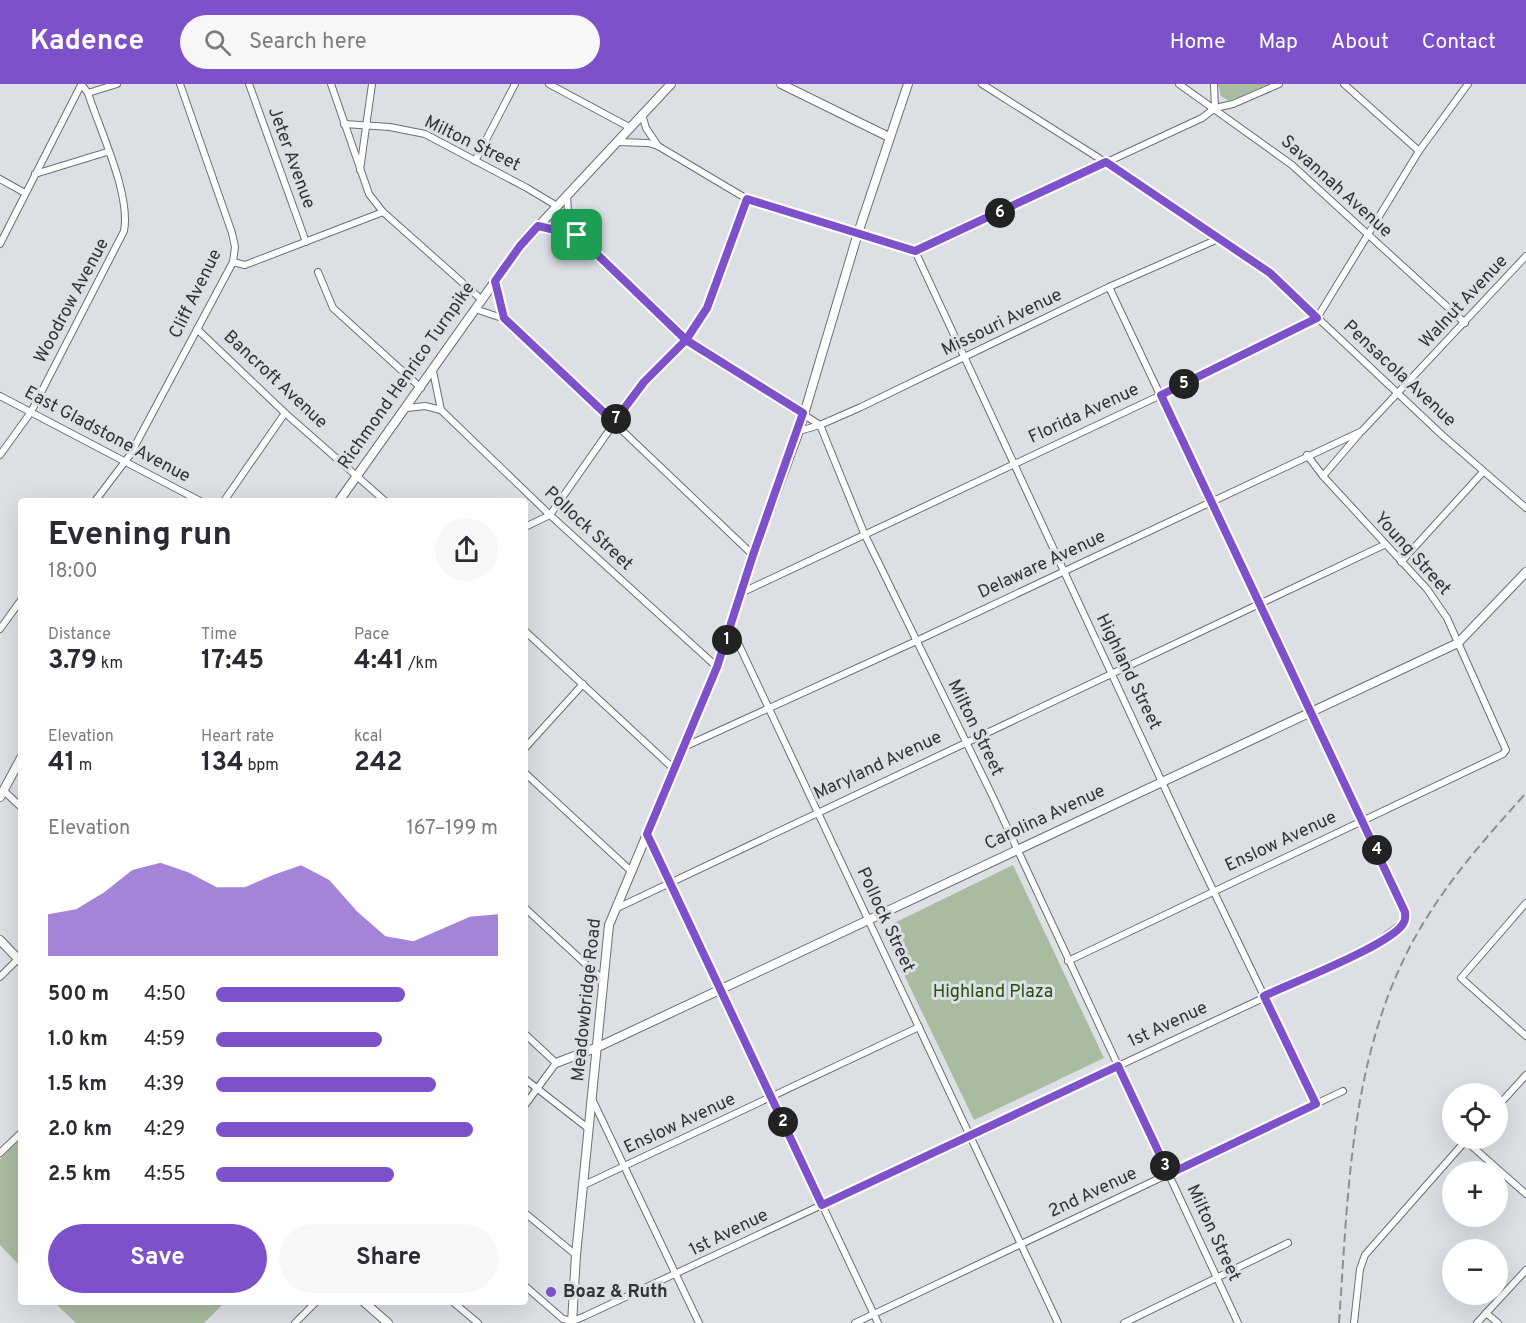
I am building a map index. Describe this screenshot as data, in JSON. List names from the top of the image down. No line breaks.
{"streets":{"street":["Milton Street","Jeter Avenue","Savannah Avenue","Cliff Avenue","Woodrow Avenue","Walnut Avenue","Missouri Avenue","Pensacola Avenue","Richmond Henrico Turnpike","Bancroft Avenue","Florida Avenue","East Gladstone Avenue","Pollock Street","Young Street","Delaware Avenue","Highland Street","Maryland Avenue","Carolina Avenue","Enslow Avenue","Meadowbridge Road","1st Avenue","2nd Avenue"]},"crossings":[["Milton Street","Missouri Avenue"],["Milton Street","Richmond Henrico Turnpike"],["Milton Street","Florida Avenue"],["Milton Street","Delaware Avenue"],["Milton Street","Maryland Avenue"],["Milton Street","Carolina Avenue"],["Milton Street","Enslow Avenue"],["Milton Street","1st Avenue"],["Milton Street","2nd Avenue"],["Savannah Avenue","Walnut Avenue"],["Cliff Avenue","Bancroft Avenue"],["Cliff Avenue","East Gladstone Avenue"],["Woodrow Avenue","East Gladstone Avenue"],["Walnut Avenue","Pensacola Avenue"],["Walnut Avenue","Delaware Avenue"],["Missouri Avenue","Pensacola Avenue"],["Missouri Avenue","Highland Street"],["Missouri Avenue","Meadowbridge Road"],["Pensacola Avenue","Florida Avenue"],["Pensacola Avenue","Delaware Avenue"],["Richmond Henrico Turnpike","Bancroft Avenue"],["Florida Avenue","Highland Street"],["Florida Avenue","Meadowbridge Road"],["Pollock Street","Delaware Avenue"],["Pollock Street","Maryland Avenue"],["Pollock Street","Carolina Avenue"],["Pollock Street","Enslow Avenue"],["Pollock Street","Meadowbridge Road"],["Pollock Street","1st Avenue"],["Pollock Street","2nd Avenue"],["Young Street","Delaware Avenue"],["Young Street","Maryland Avenue"],["Young Street","Carolina Avenue"],["Young Street","Enslow Avenue"],["Delaware Avenue","Highland Street"],["Delaware Avenue","Meadowbridge Road"],["Highland Street","Maryland Avenue"],["Highland Street","Carolina Avenue"],["Highland Street","Enslow Avenue"],["Highland Street","1st Avenue"],["Highland Street","2nd Avenue"],["Maryland Avenue","Meadowbridge Road"],["Carolina Avenue","Meadowbridge Road"],["Enslow Avenue","Meadowbridge Road"],["Enslow Avenue","1st Avenue"],["Meadowbridge Road","1st Avenue"]],"parks":["Highland Plaza"],"places":["Boaz & Ruth"],"page":{"header":"Kadence","search":"Search here","nav":["Home","Map","About","Contact"],"pins":["6","5","7","1","4","2","3"],"heading":["Evening run","18:00"],"stats":[["Distance","3.79 km"],["Time","17:45"],["Pace","4:41 /km"],["Elevation","41 m"],["Heart rate","134 bpm"],["kcal","242"]],"chart":["Elevation","167–199 m"],"list":[{"name":"500 m","note":"4:50"},{"name":"1.0 km","note":"4:59"},{"name":"1.5 km","note":"4:39"},{"name":"2.0 km","note":"4:29"},{"name":"2.5 km","note":"4:55"}],"map_buttons":["+","−"],"buttons":["Save","Share"]}}
